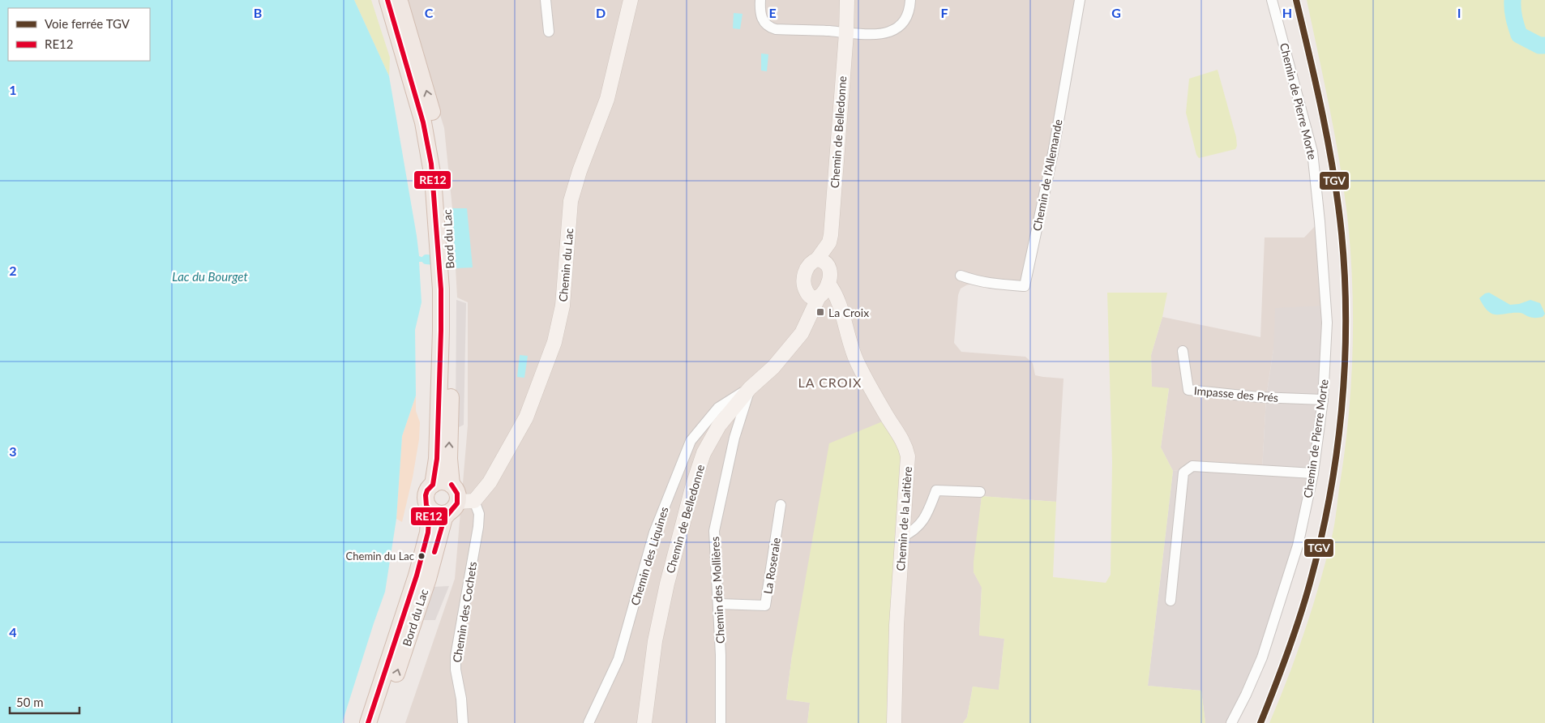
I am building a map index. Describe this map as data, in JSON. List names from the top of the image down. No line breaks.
{"streets":{"main road":["Chemin de Belledonne","Bord du Lac","Chemin du Lac","Chemin de la Laitière"],"street":["Chemin de Pierre Morte","Chemin de l'Allemande","Impasse des Prés","Chemin des Liquines","La Roseraie","Chemin des Mollières","Chemin des Cochets"]},"crossings":[["Chemin de Pierre Morte","Impasse des Prés"],["Chemin de Belledonne","Chemin de la Laitière"],["Chemin de Belledonne","Chemin des Liquines"],["Chemin de Belledonne","Chemin des Mollières"],["Chemin du Lac","Chemin des Cochets"],["Chemin des Liquines","Chemin des Mollières"],["La Roseraie","Chemin des Mollières"]],"districts":["LA CROIX"],"water":["Lac du Bourget"],"places":{"transit":["La Croix"],"other":["Chemin du Lac"]},"lines":["rail line TGV","transit line RE12"],"legend":["Voie ferrée TGV","RE12"],"scale_bar":"50 m","grid":{"columns":["B","C","D","E","F","G","H","I"],"rows":["1","2","3","4"]}}
